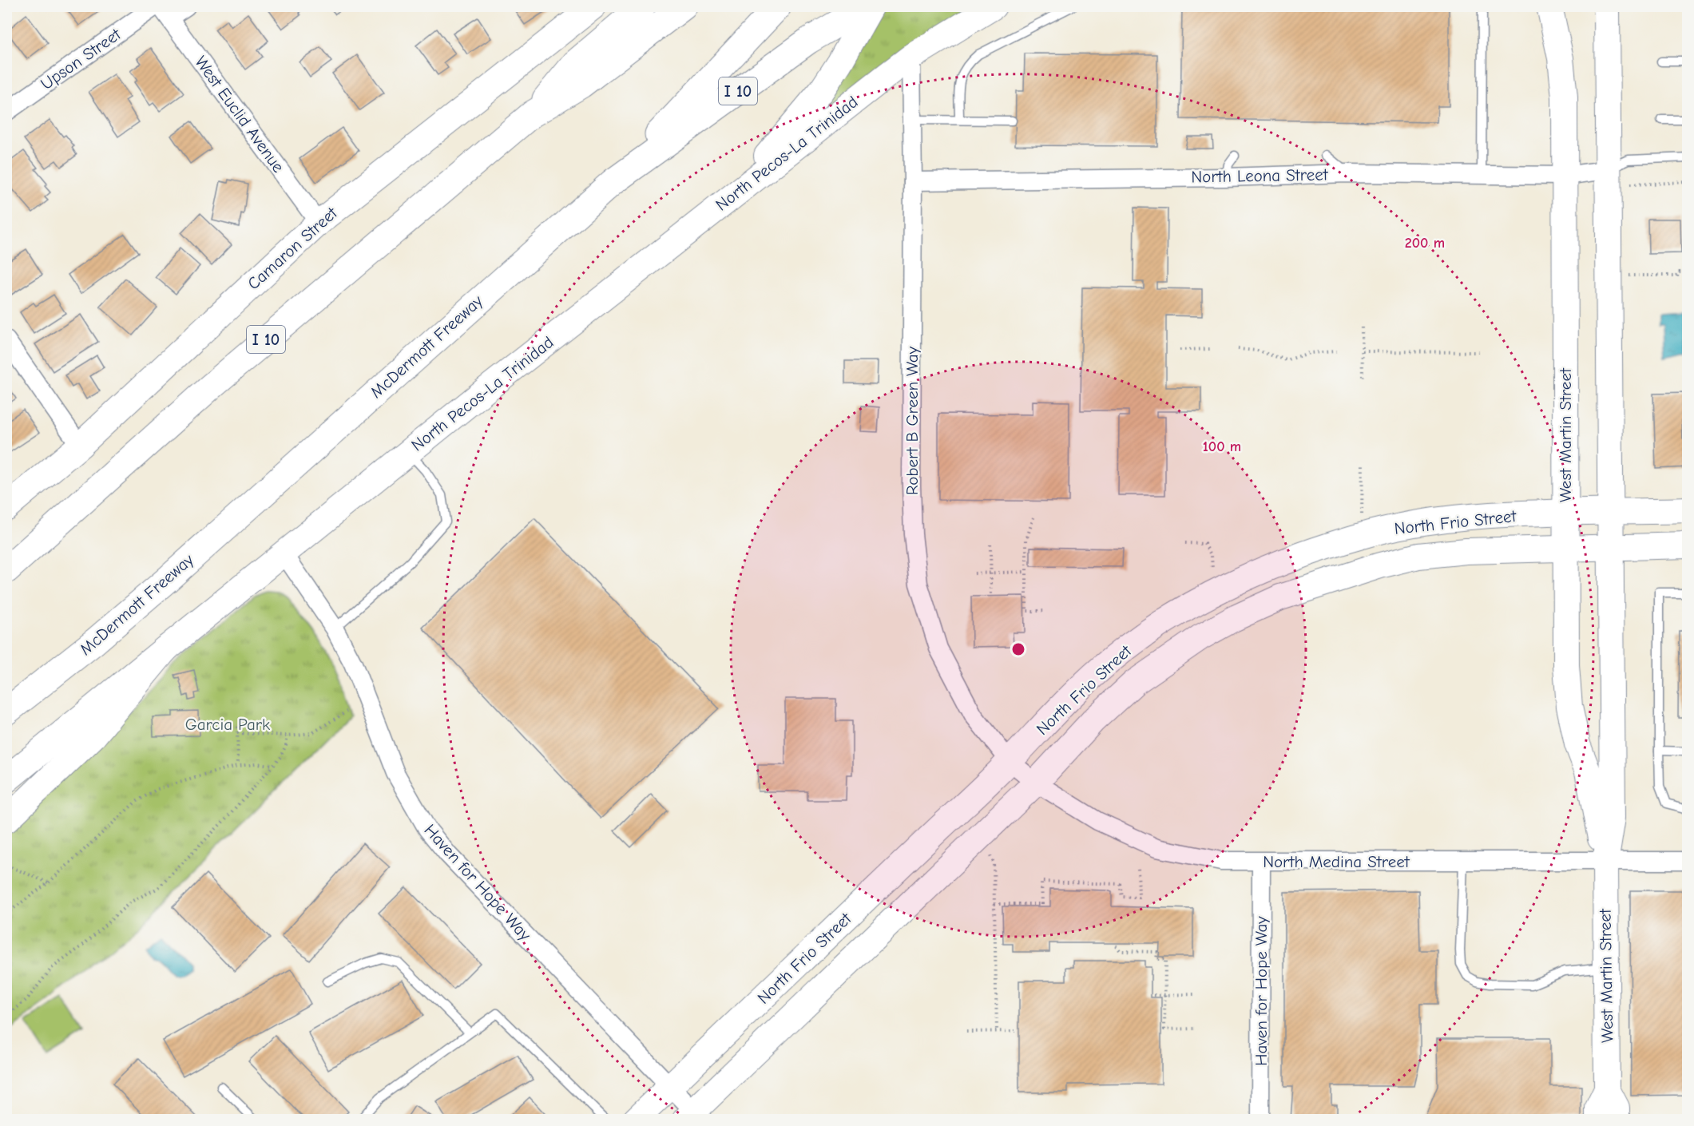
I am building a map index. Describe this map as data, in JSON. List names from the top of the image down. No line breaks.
{"streets":{"highway":["I 10","McDermott Freeway"],"main road":["North Pecos-La Trinidad","Camaron Street","West Martin Street","North Frio Street"],"street":["Upson Street","West Euclid Avenue","North Leona Street","Robert B Green Way","North Medina Street","Haven for Hope Way"]},"crossings":[["West Euclid Avenue","Camaron Street"],["North Pecos-La Trinidad","Robert B Green Way"],["North Pecos-La Trinidad","Haven for Hope Way"],["North Leona Street","Robert B Green Way"],["North Leona Street","West Martin Street"],["Robert B Green Way","North Frio Street"],["Robert B Green Way","North Medina Street"],["West Martin Street","North Frio Street"],["West Martin Street","North Medina Street"],["North Frio Street","North Medina Street"],["North Frio Street","Haven for Hope Way"],["North Medina Street","Haven for Hope Way"]],"parks":["Garcia Park"],"rings":["200 m","100 m"]}
